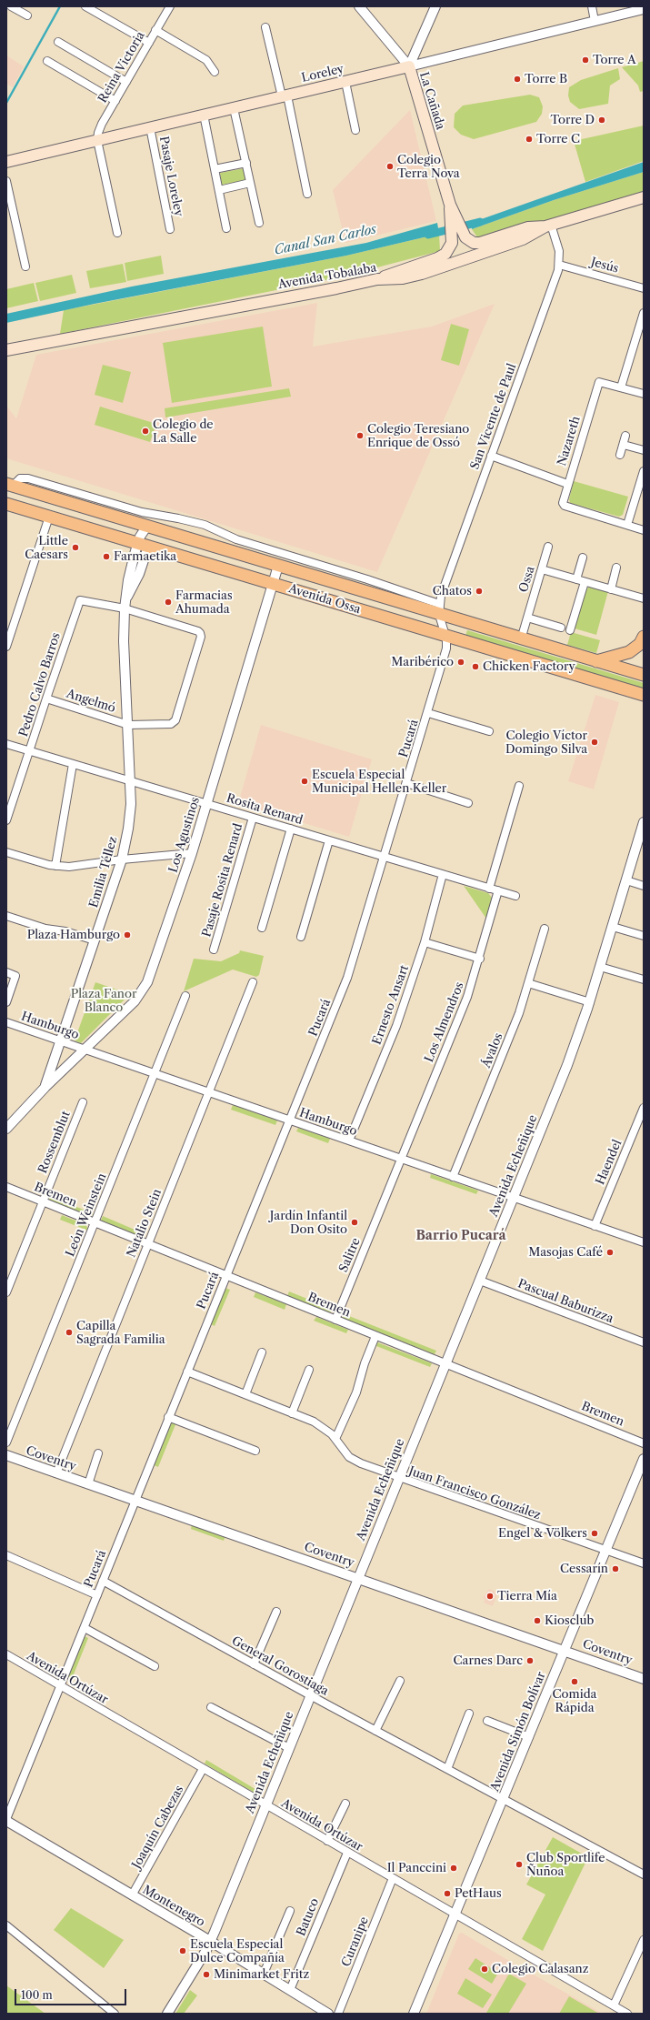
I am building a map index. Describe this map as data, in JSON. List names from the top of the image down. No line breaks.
{"streets":{"main road":["Loreley","La Cañada","Avenida Tobalaba","Avenida Ossa"],"street":["Reina Victoria","Pasaje Loreley","Jesús","San Vicente de Paul","Nazareth","Ossa","Pedro Calvo Barros","Angelmó","Pucará","Rosita Renard","Los Agustinos","Emilia Téllez","Pasaje Rosita Renard","Ernesto Ansart","Los Almendros","Hamburgo","Ávalos","Rossemblut","Haendel","Avenida Echeñique","Bremen","León Weinstein","Natalio Stein","Salitre","Pascual Baburizza","Coventry","Juan Francisco González","General Gorostiaga","Avenida Ortúzar","Avenida Simón Bolívar","Joaquín Cabezas","Montenegro","Batuco","Curanipe"]},"crossings":[["Reina Victoria","Loreley"],["Loreley","La Cañada"],["Loreley","Pasaje Loreley"],["La Cañada","Avenida Tobalaba"],["La Cañada","San Vicente de Paul"],["Jesús","San Vicente de Paul"],["Avenida Tobalaba","San Vicente de Paul"],["San Vicente de Paul","Avenida Ossa"],["San Vicente de Paul","Pucará"],["Ossa","Avenida Ossa"],["Avenida Ossa","Pucará"],["Avenida Ossa","Los Agustinos"],["Avenida Ossa","Emilia Téllez"],["Pedro Calvo Barros","Angelmó"],["Pedro Calvo Barros","Rosita Renard"],["Pedro Calvo Barros","Emilia Téllez"],["Angelmó","Emilia Téllez"],["Pucará","Rosita Renard"],["Pucará","Hamburgo"],["Pucará","Bremen"],["Pucará","Coventry"],["Pucará","Juan Francisco González"],["Pucará","General Gorostiaga"],["Pucará","Avenida Ortúzar"],["Pucará","Montenegro"],["Rosita Renard","Los Agustinos"],["Rosita Renard","Emilia Téllez"],["Rosita Renard","Pasaje Rosita Renard"],["Rosita Renard","Ernesto Ansart"],["Rosita Renard","Los Almendros"],["Los Agustinos","Emilia Téllez"],["Los Agustinos","Hamburgo"],["Emilia Téllez","Hamburgo"],["Ernesto Ansart","Hamburgo"],["Los Almendros","Hamburgo"],["Los Almendros","Salitre"],["Hamburgo","Ávalos"],["Hamburgo","Haendel"],["Hamburgo","Avenida Echeñique"],["Hamburgo","León Weinstein"],["Hamburgo","Natalio Stein"],["Hamburgo","Salitre"],["Rossemblut","Bremen"],["Avenida Echeñique","Bremen"],["Avenida Echeñique","Pascual Baburizza"],["Avenida Echeñique","Coventry"],["Avenida Echeñique","Juan Francisco González"],["Avenida Echeñique","General Gorostiaga"],["Avenida Echeñique","Avenida Ortúzar"],["Avenida Echeñique","Montenegro"],["Bremen","León Weinstein"],["Bremen","Natalio Stein"],["Bremen","Salitre"],["Natalio Stein","Coventry"],["Coventry","Avenida Simón Bolívar"],["Juan Francisco González","Avenida Simón Bolívar"],["General Gorostiaga","Avenida Simón Bolívar"],["Avenida Ortúzar","Avenida Simón Bolívar"],["Avenida Ortúzar","Joaquín Cabezas"],["Avenida Ortúzar","Batuco"],["Avenida Ortúzar","Curanipe"],["Joaquín Cabezas","Montenegro"],["Montenegro","Batuco"]],"districts":["Barrio Pucará"],"water":["Canal San Carlos"],"parks":["Plaza Fanor Blanco"],"places":["Torre A","Torre B","Torre D","Torre C","Colegio Terra Nova","Colegio de La Salle","Colegio Teresiano Enrique de Ossó","Little Caesars","Farmaetika","Chatos","Farmacias Ahumada","Maribérico","Chicken Factory","Colegio Víctor Domingo Silva","Escuela Especial Municipal Hellen Keller","Plaza Hamburgo","Jardín Infantil Don Osito","Masojas Café","Capilla Sagrada Familia","Engel & Völkers","Cessarín","Tierra Mía","Kiosclub","Carnes Darc","Comida Rápida","Club Sportlife Ñuñoa","Il Panccini","PetHaus","Escuela Especial Dulce Compañía","Colegio Calasanz","Minimarket Fritz"],"scale_bar":"100 m"}
